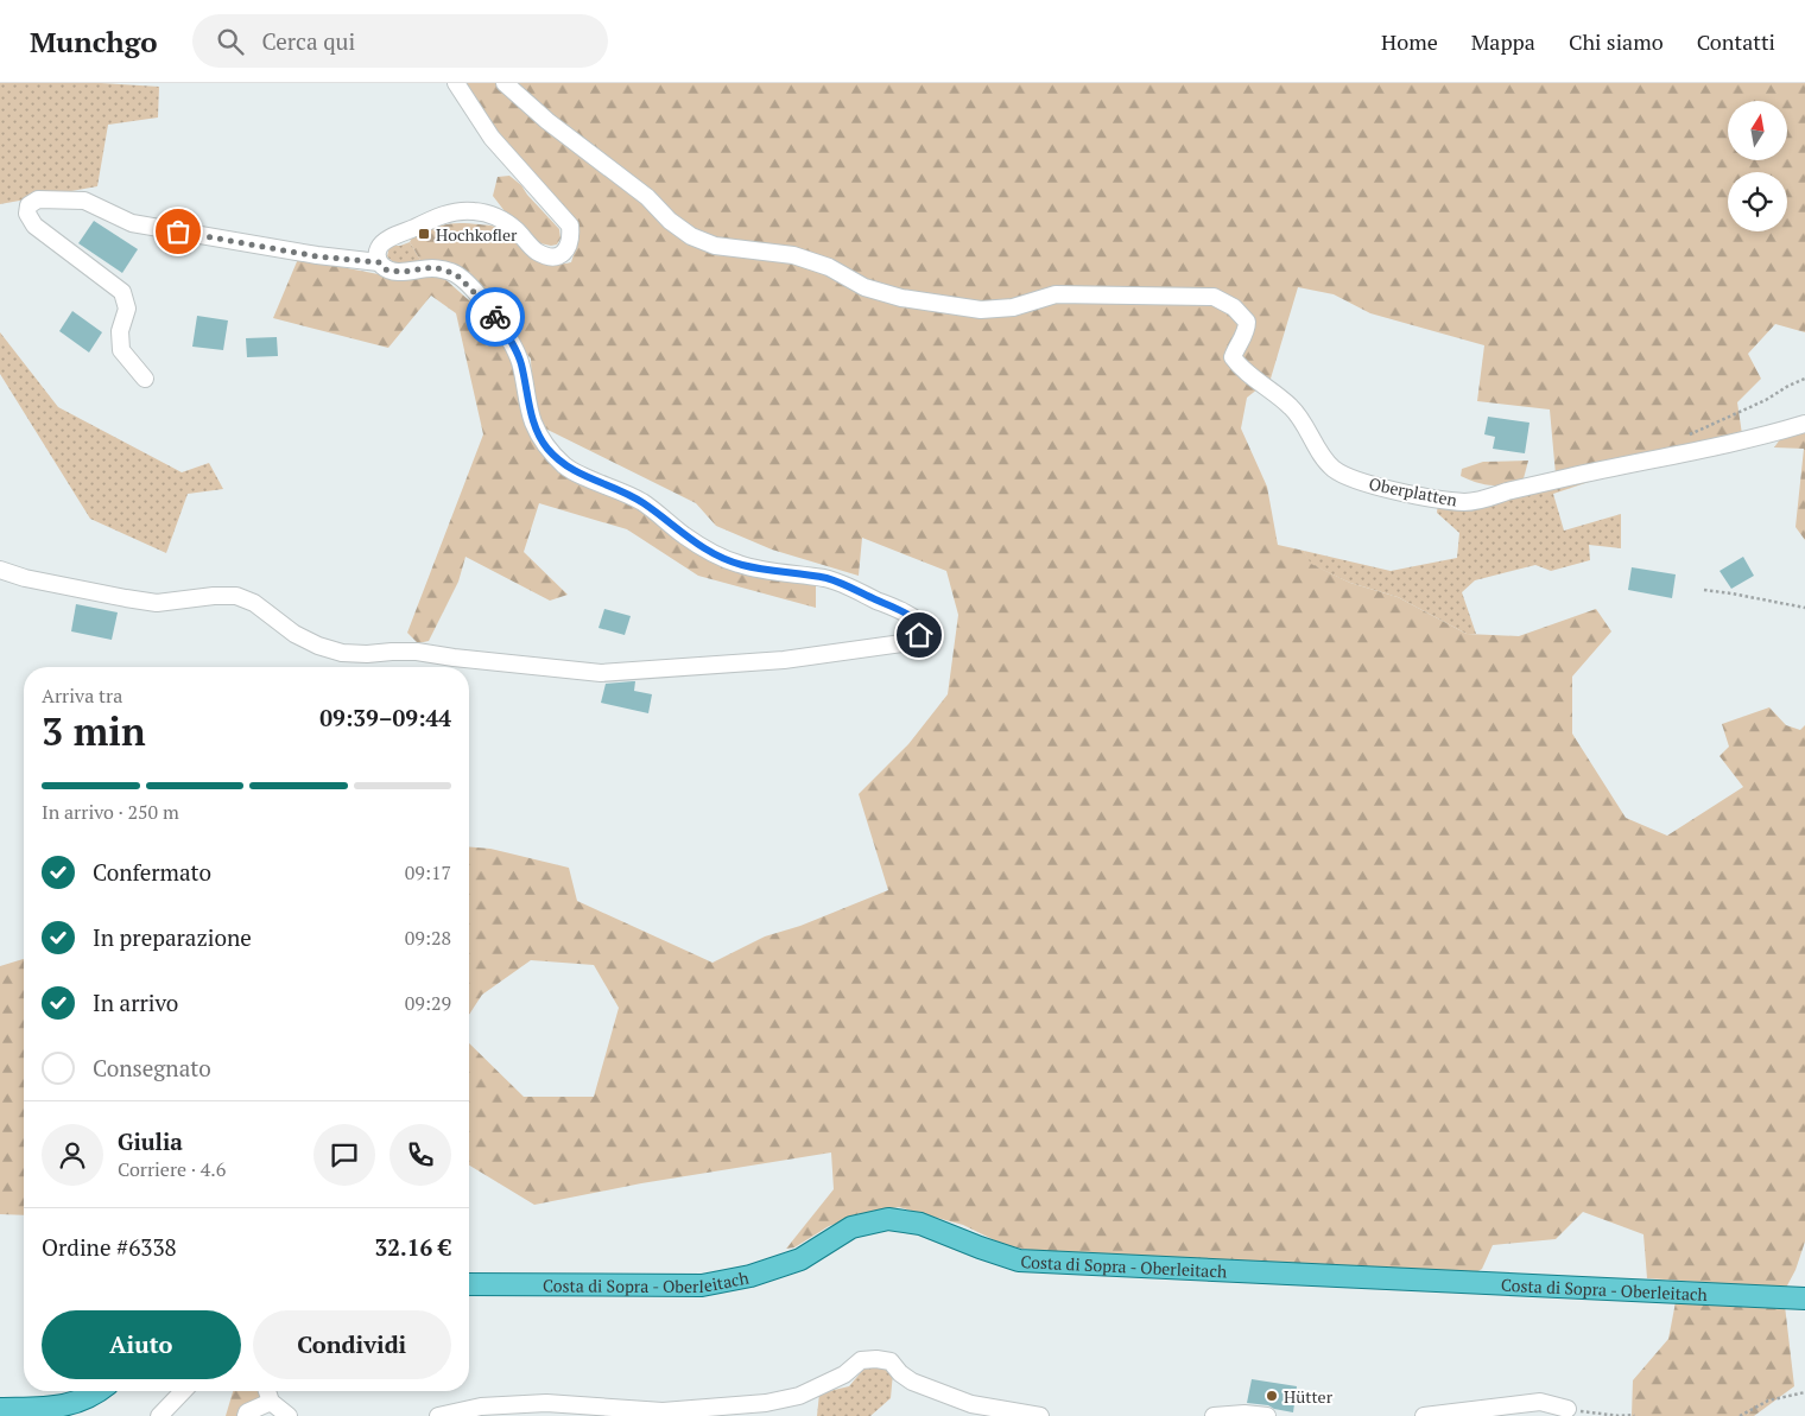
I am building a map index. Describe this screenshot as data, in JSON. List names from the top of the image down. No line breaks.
{"streets":{"main road":["Costa di Sopra - Oberleitach"],"street":["Oberplatten"]},"places":{"transit":["Hochkofler"],"other":["Hütter"]},"north":"top","page":{"header":"Munchgo","search":"Cerca qui","nav":["Home","Mappa","Chi siamo","Contatti"],"heading":["3 min","Arriva tra","09:39–09:44"],"panel":["Giulia","Corriere · 4.6","Ordine #6338","32.16 €"],"bar":"In arrivo · 250 m","list":[["Confermato","09:17"],["In preparazione","09:28"],["In arrivo","09:29"],"Consegnato"],"buttons":["Aiuto","Condividi"]}}
